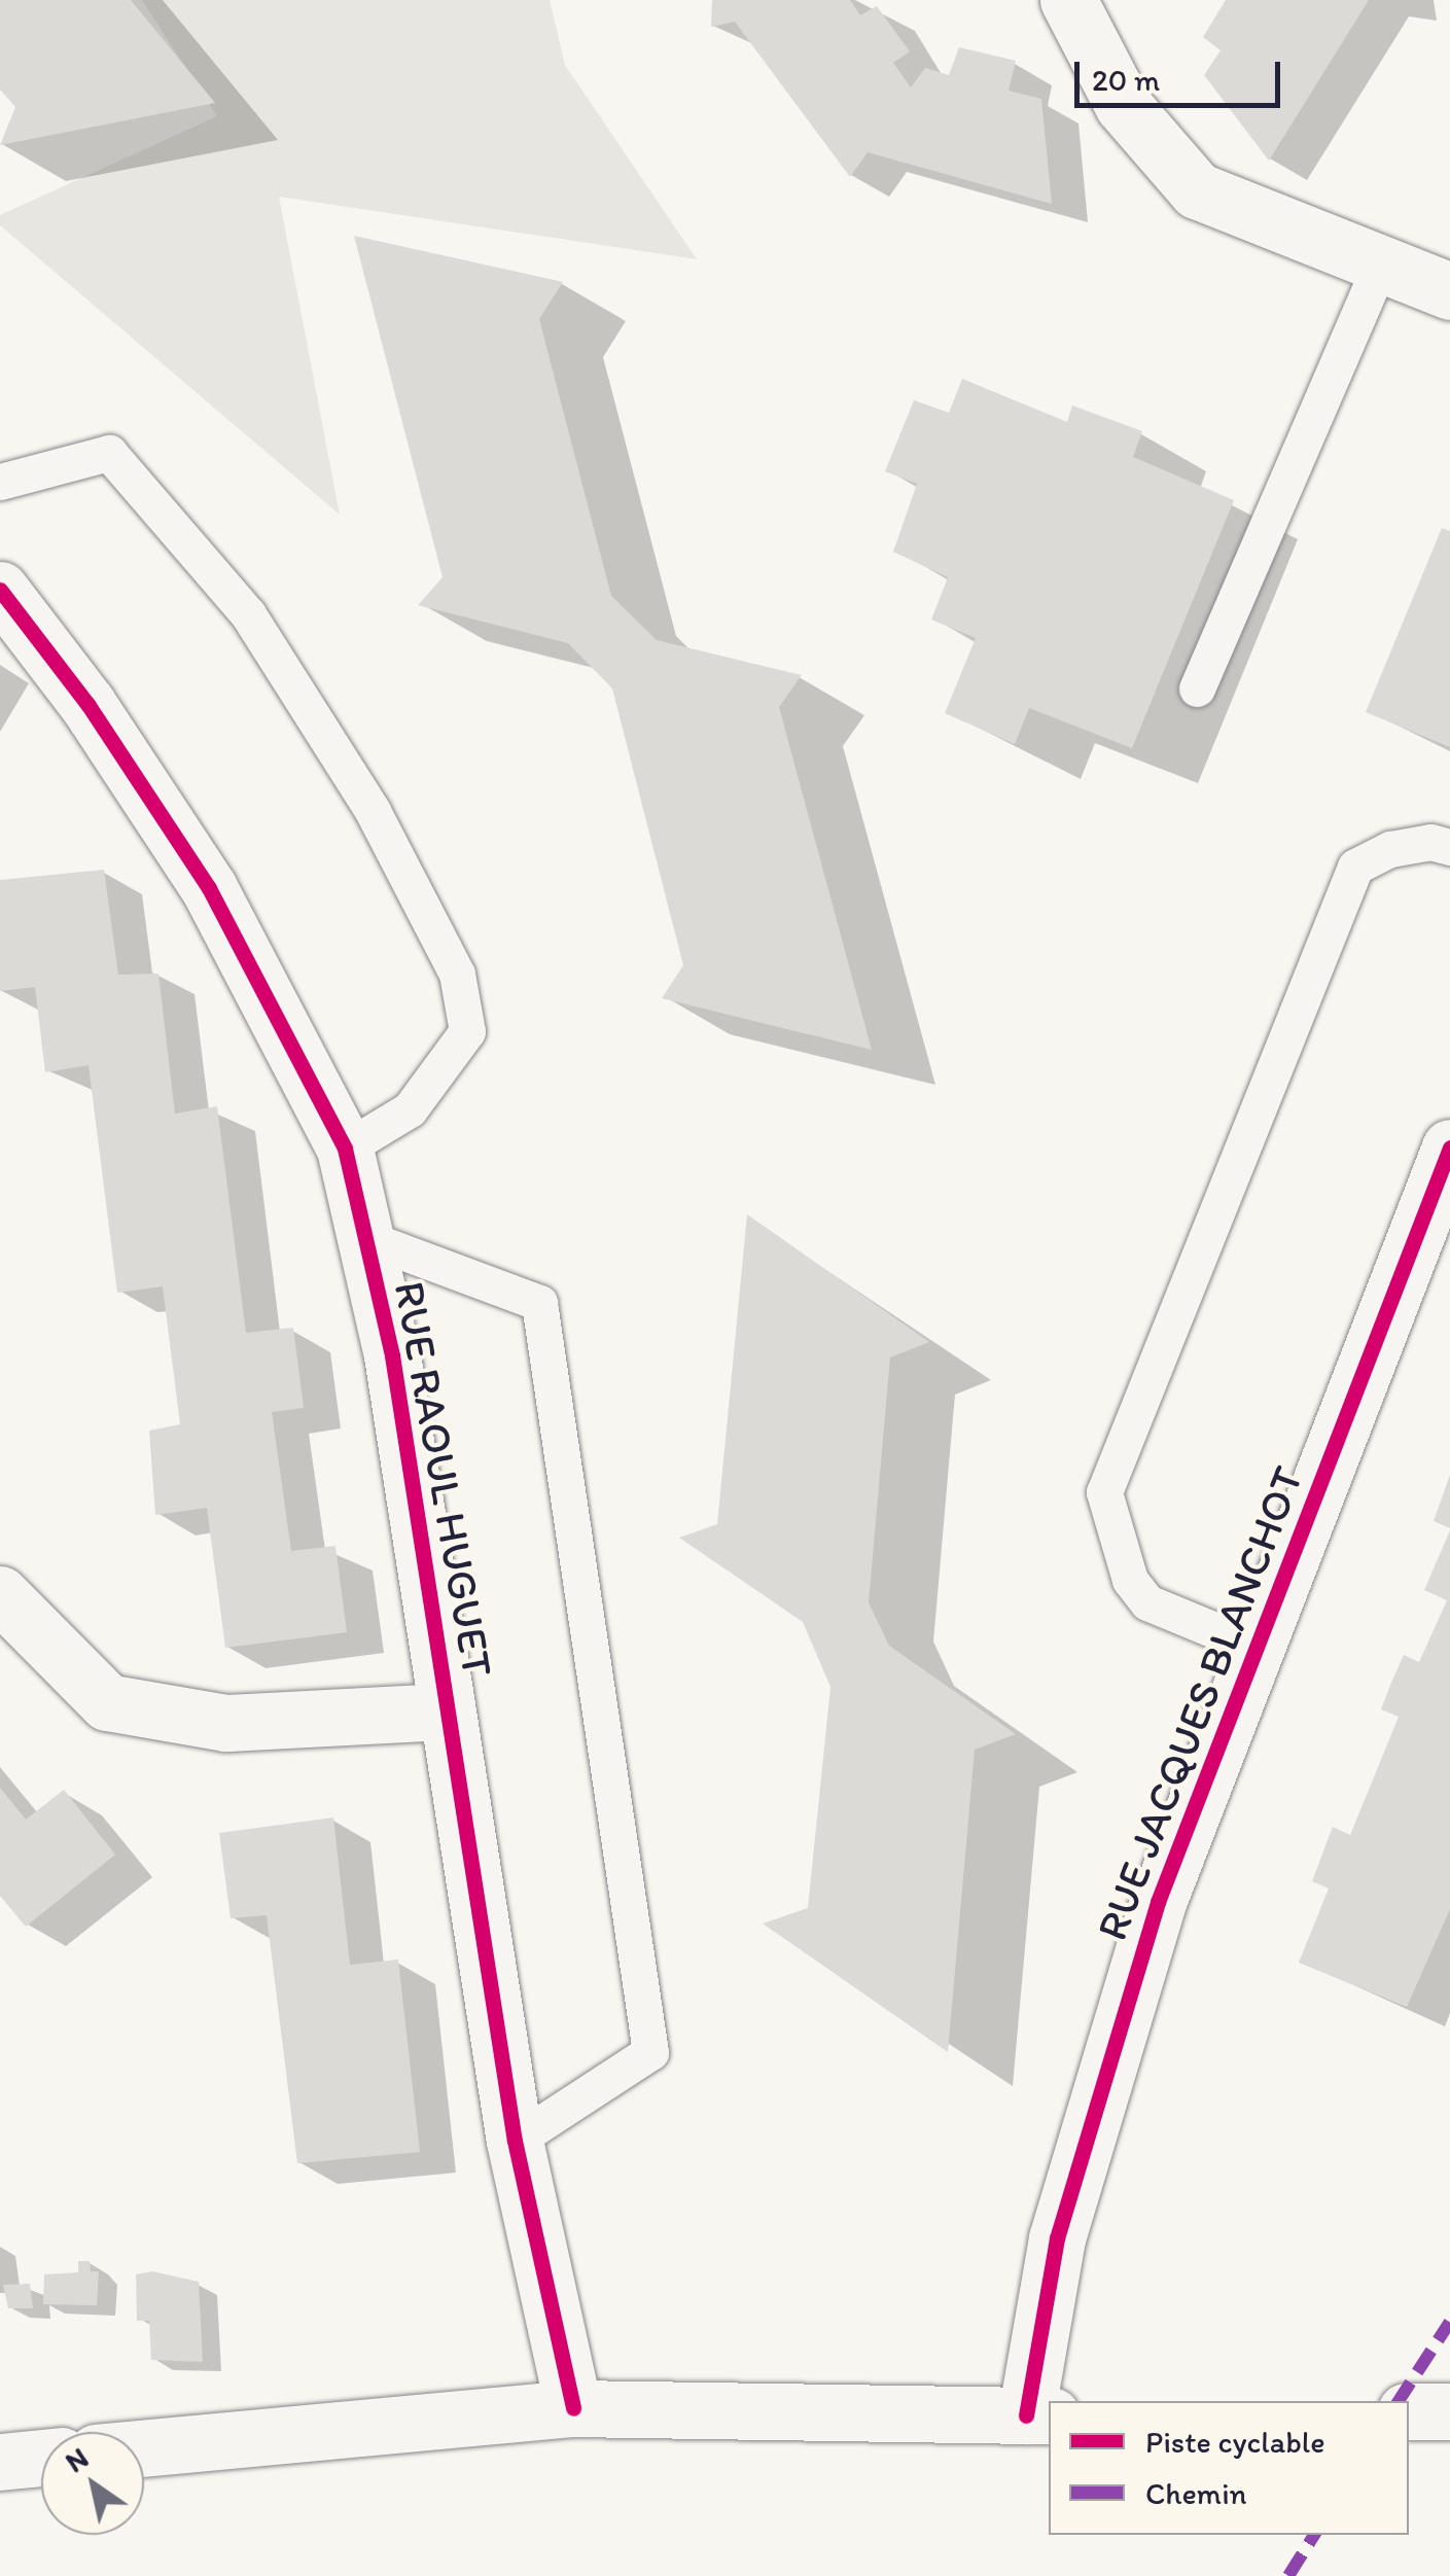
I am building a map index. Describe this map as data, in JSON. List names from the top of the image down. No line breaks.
{"streets":{"street":["RUE RAOUL HUGUET","RUE JACQUES BLANCHOT"]},"legend":["Piste cyclable","Chemin"],"scale_bar":"20 m","north":"top left"}
